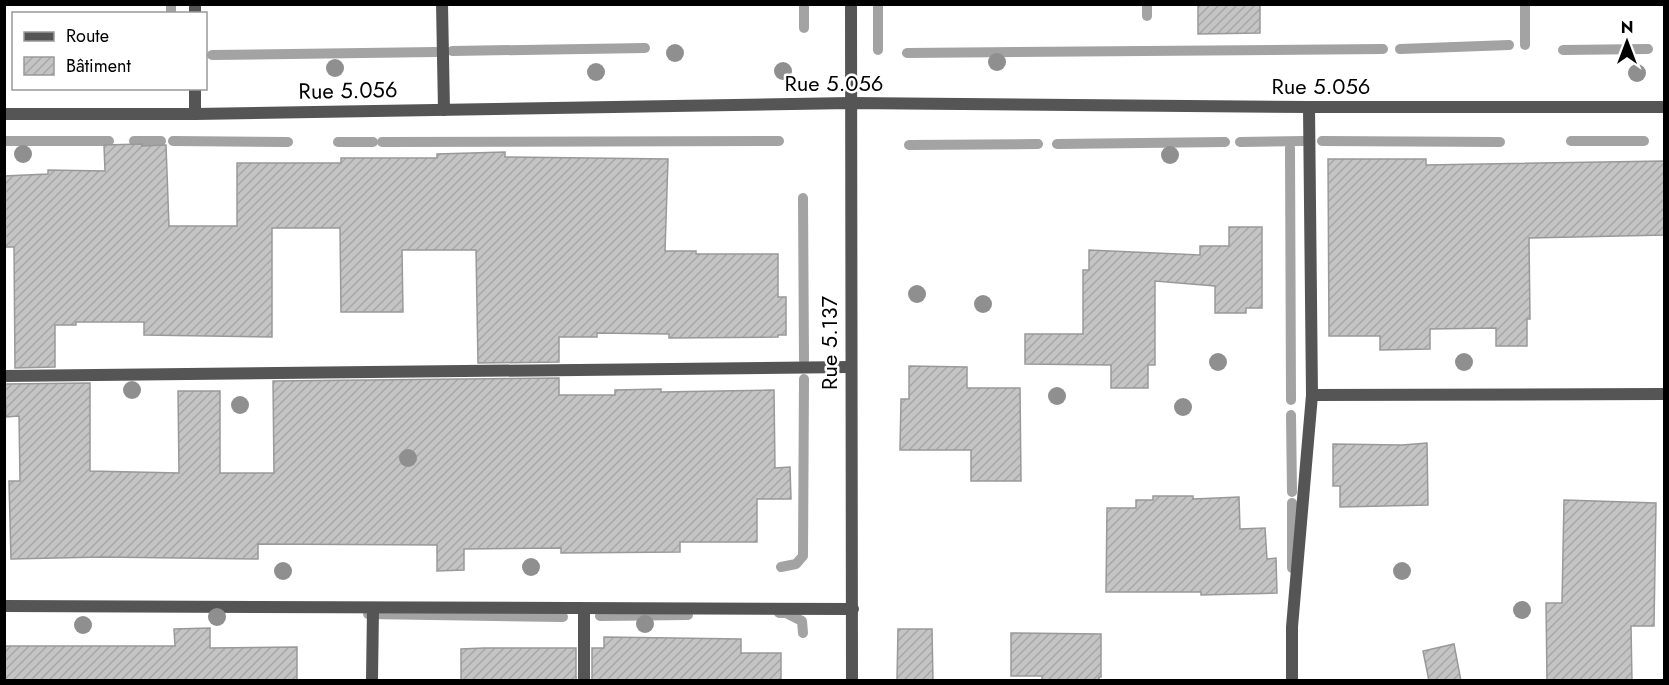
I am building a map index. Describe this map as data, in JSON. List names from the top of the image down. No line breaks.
{"streets":{"street":["Rue 5.056","Rue 5.137"]},"crossings":[["Rue 5.056","Rue 5.137"]],"legend":["Route","Bâtiment"],"north":"top"}
